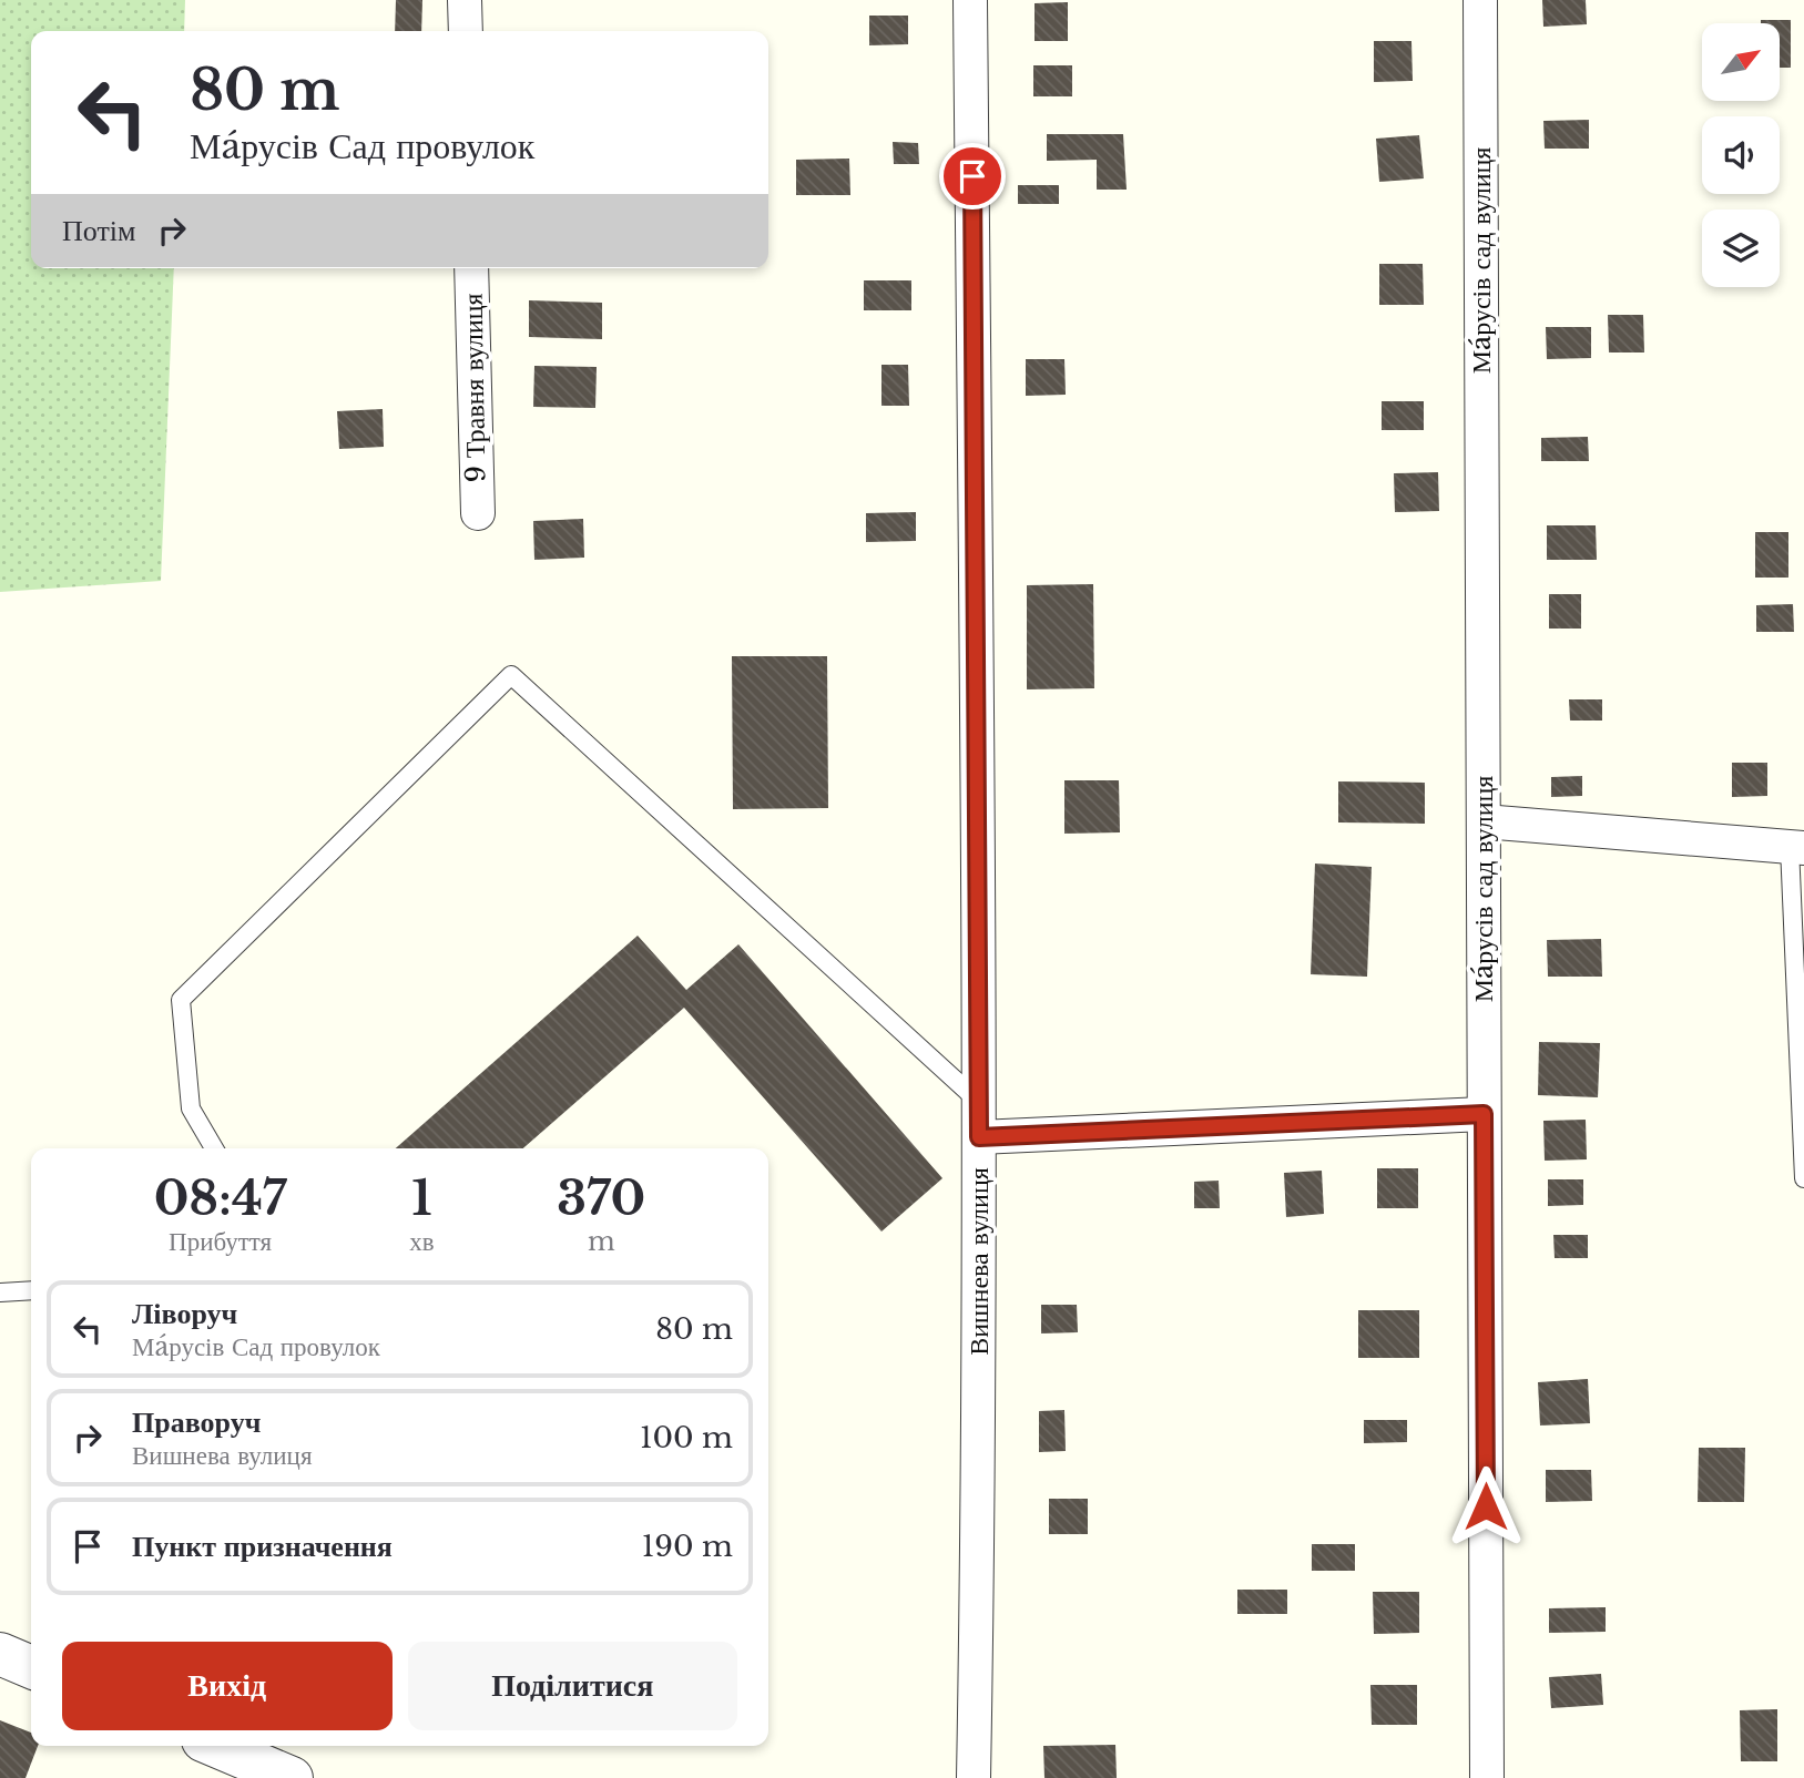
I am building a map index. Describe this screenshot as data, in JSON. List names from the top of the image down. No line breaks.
{"streets":{"street":["Мáрусів сад вулиця","9 Травня вулиця","Вишнева вулиця"]},"north":"top right","page":{"turn":["80 m","Мáрусів Сад провулок"],"then":"Потім","eta":["08:47","Прибуття","1","хв","370","m"],"list":[{"name":"Ліворуч","note":"Мáрусів Сад провулок","value":"80 m"},{"name":"Праворуч","note":"Вишнева вулиця","value":"100 m"},{"name":"Пункт призначення","value":"190 m"}],"buttons":["Вихід","Поділитися"]}}
